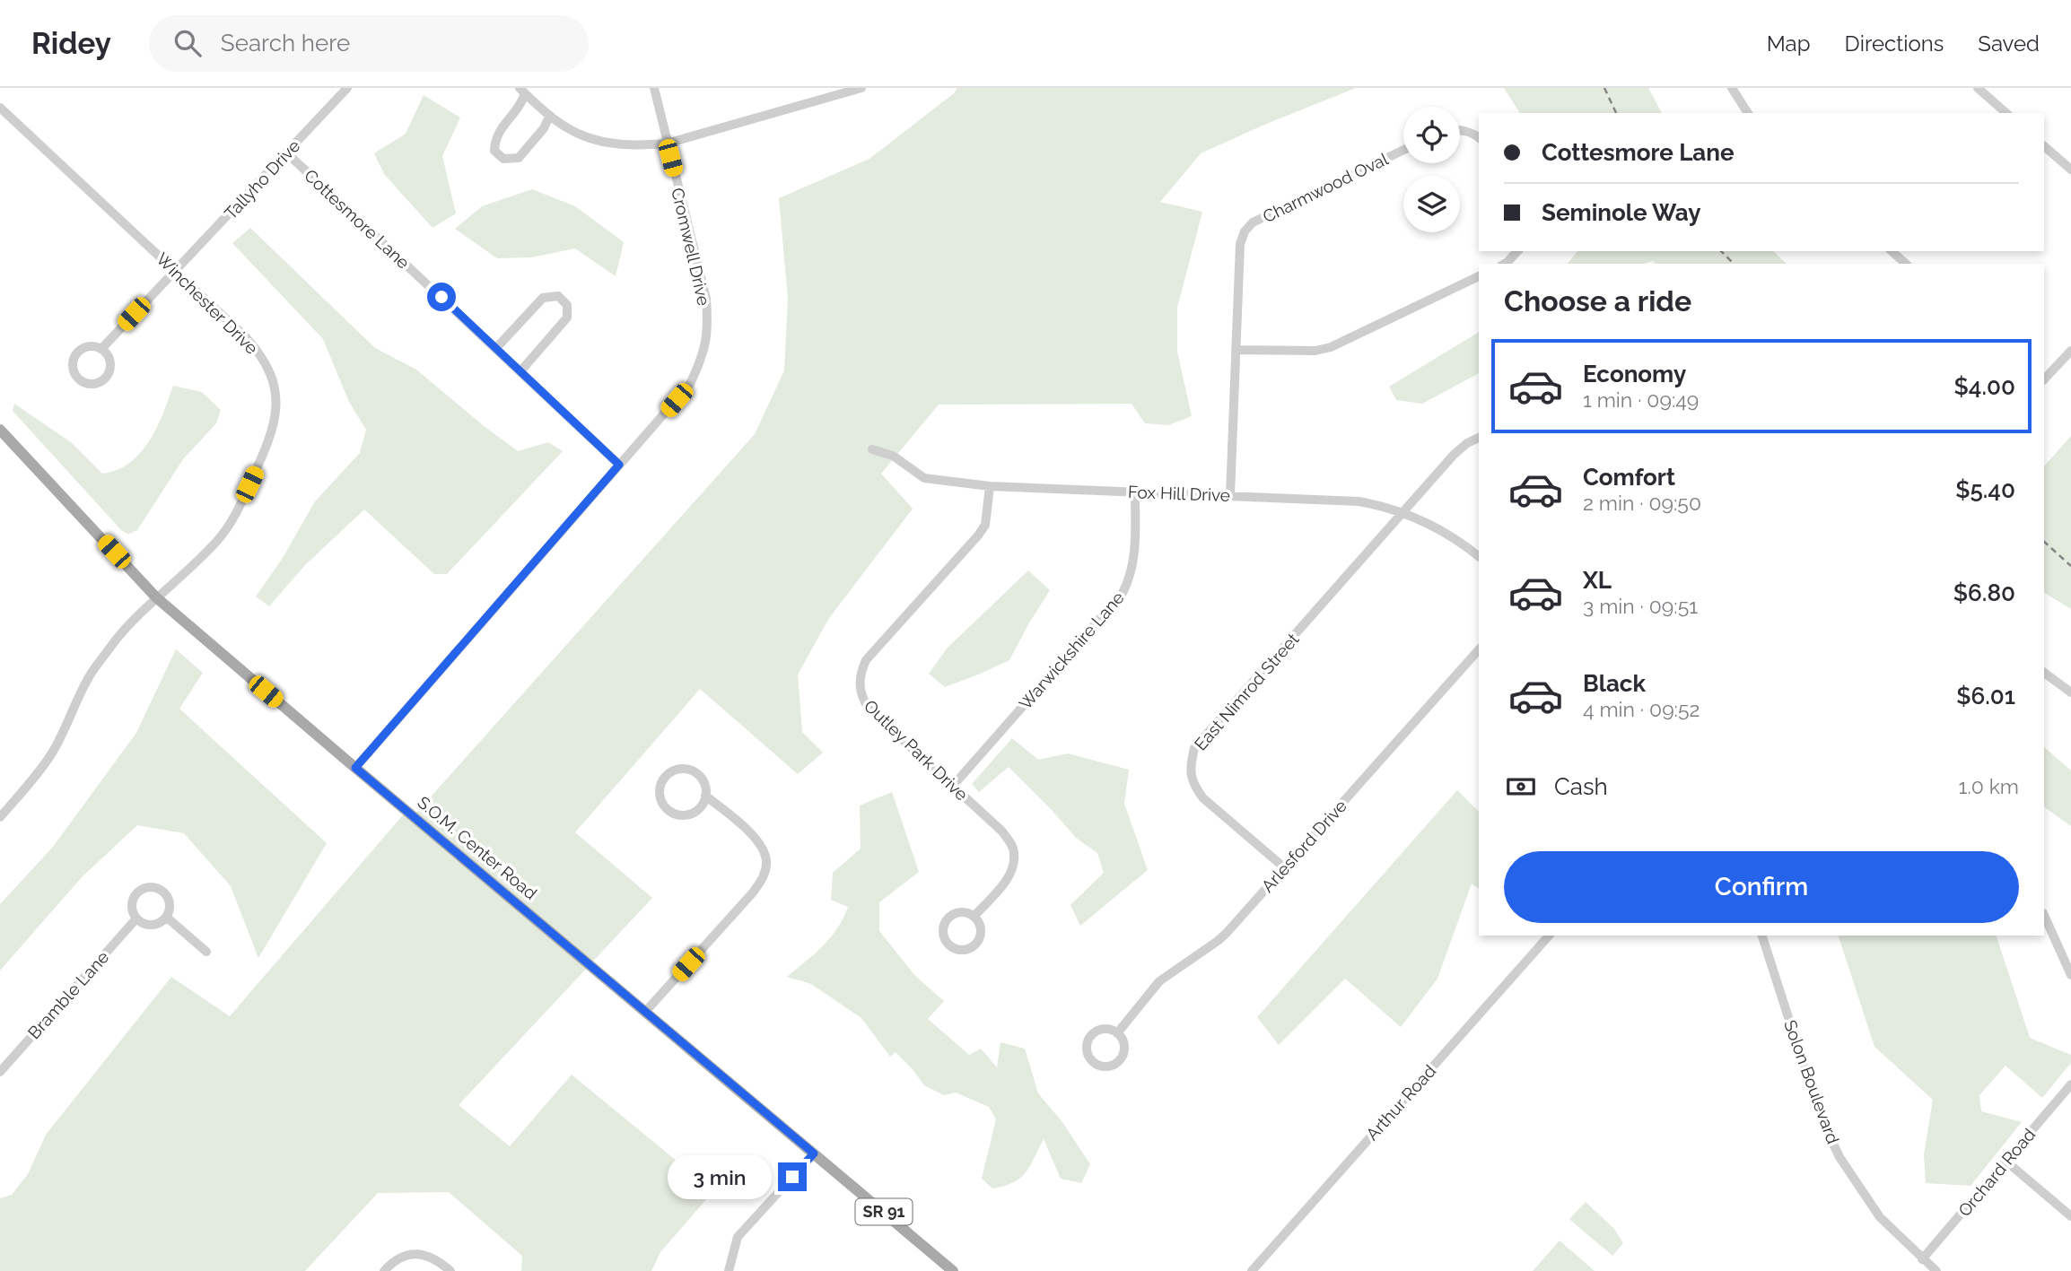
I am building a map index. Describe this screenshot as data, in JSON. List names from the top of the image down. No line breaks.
{"streets":{"main road":["S.O.M. Center Road","SR 91"],"street":["Tallyho Drive","Charmwood Oval","Cottesmore Lane","Cromwell Drive","Winchester Drive","Fox Hill Drive","Warwickshire Lane","East Nimrod Street","Outley Park Drive","Arlesford Drive","Bramble Lane","Solon Boulevard","Arthur Road","Orchard Road"]},"crossings":[["Tallyho Drive","Cottesmore Lane"],["Tallyho Drive","Winchester Drive"],["Charmwood Oval","Fox Hill Drive"],["Cottesmore Lane","Cromwell Drive"],["Cromwell Drive","S.O.M. Center Road"],["Winchester Drive","S.O.M. Center Road"],["Fox Hill Drive","Warwickshire Lane"],["Fox Hill Drive","East Nimrod Street"],["Fox Hill Drive","Outley Park Drive"],["Warwickshire Lane","Outley Park Drive"],["East Nimrod Street","Arlesford Drive"],["Solon Boulevard","Orchard Road"]],"page":{"header":"Ridey","search":"Search here","nav":["Map","Directions","Saved"],"banner":["Cottesmore Lane","Seminole Way"],"heading":"Choose a ride","list":[{"name":"Economy","note":"1 min · 09:49","value":"$4.00"},{"name":"Comfort","note":"2 min · 09:50","value":"$5.40"},{"name":"XL","note":"3 min · 09:51","value":"$6.80"},{"name":"Black","note":"4 min · 09:52","value":"$6.01"}],"pay":["Cash","1.0 km"],"buttons":"Confirm","bubble":"3 min"}}
